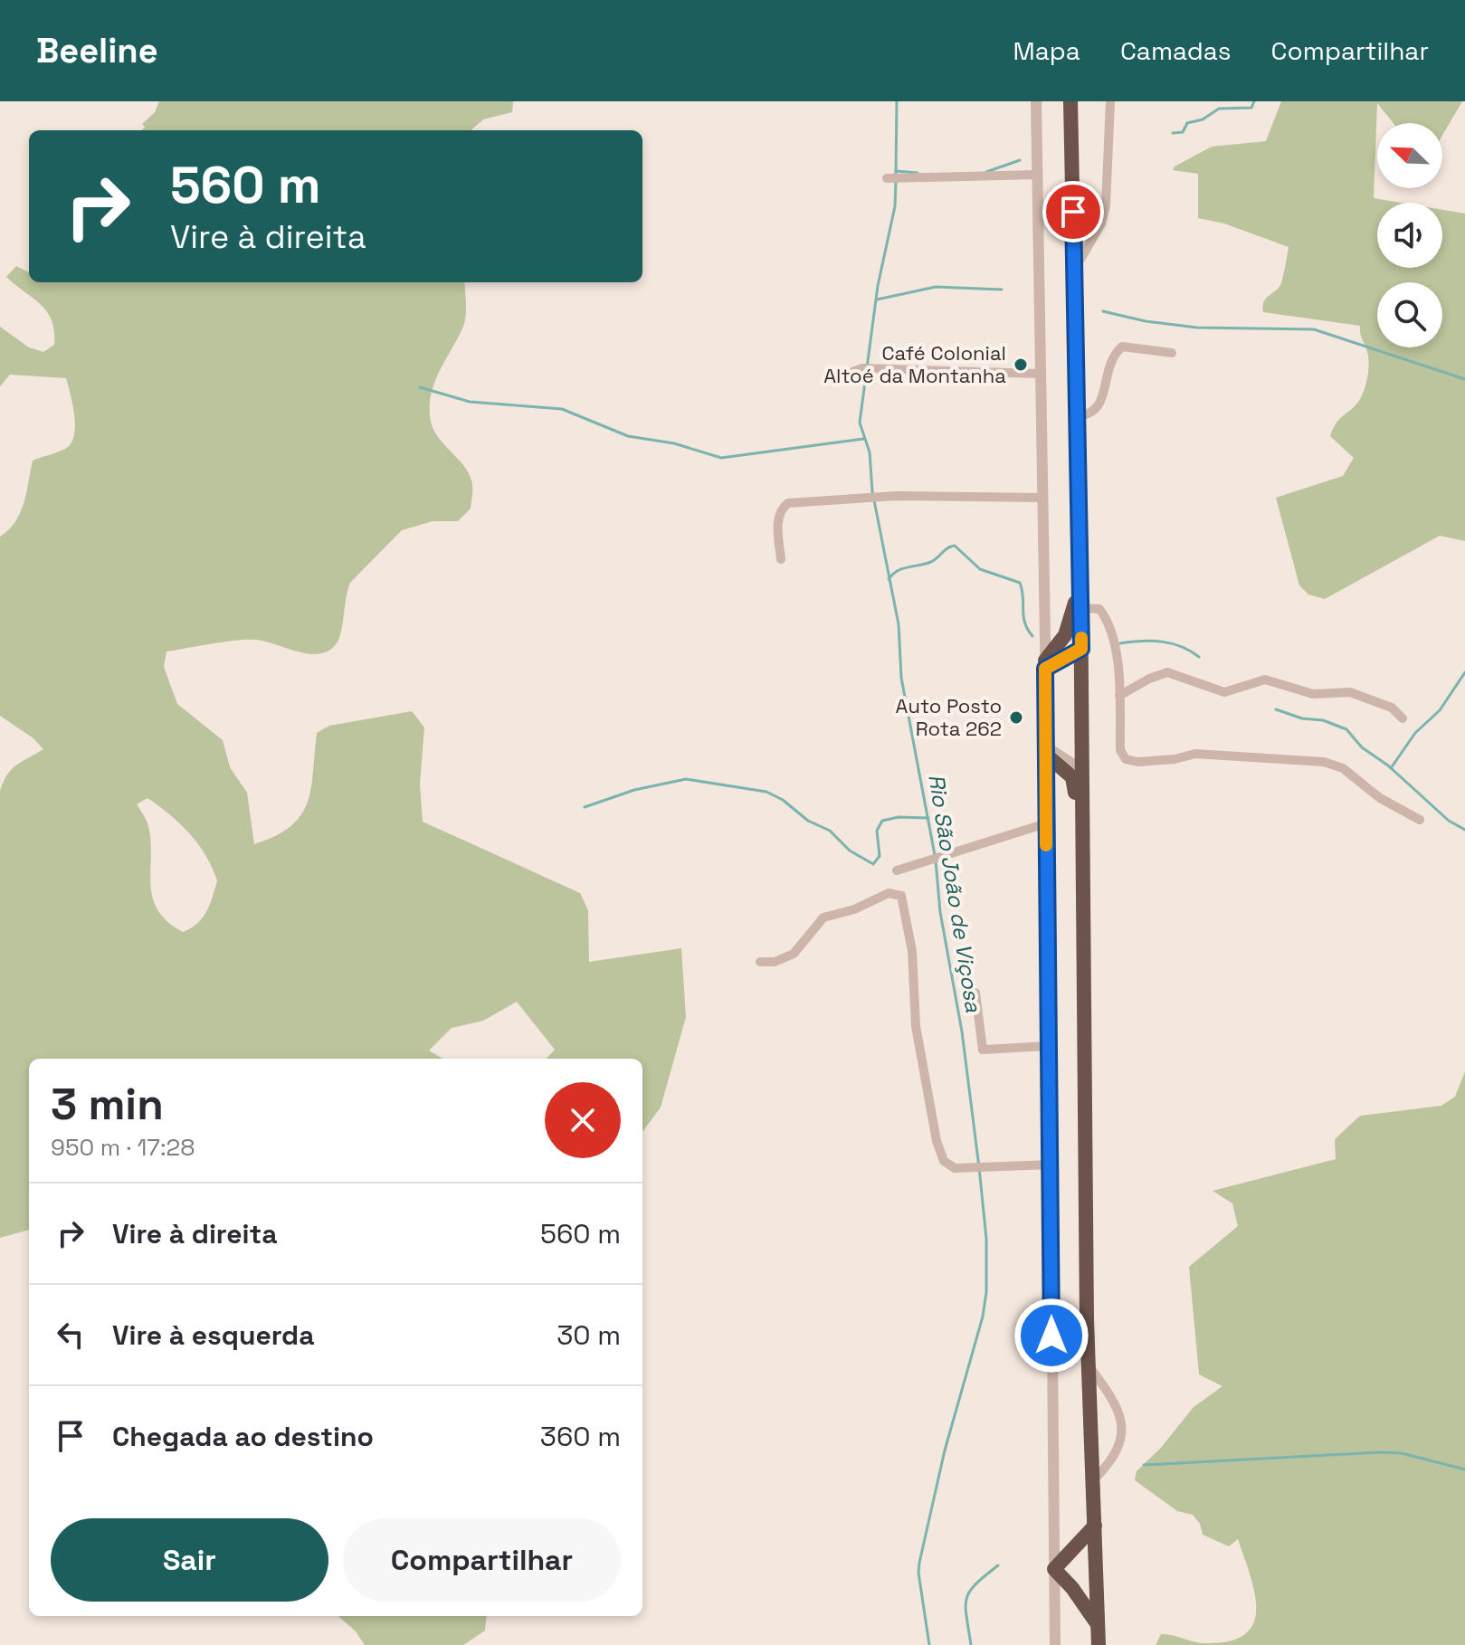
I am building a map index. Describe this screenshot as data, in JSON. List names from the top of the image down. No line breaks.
{"water":["Rio São João de Viçosa"],"places":["Café Colonial Altoé da Montanha","Auto Posto Rota 262"],"north":"top left","page":{"header":"Beeline","nav":["Mapa","Camadas","Compartilhar"],"turn":["560 m","Vire à direita"],"heading":["3 min","950 m · 17:28"],"list":[{"name":"Vire à direita","value":"560 m"},{"name":"Vire à esquerda","value":"30 m"},{"name":"Chegada ao destino","value":"360 m"}],"buttons":["Sair","Compartilhar"]}}
